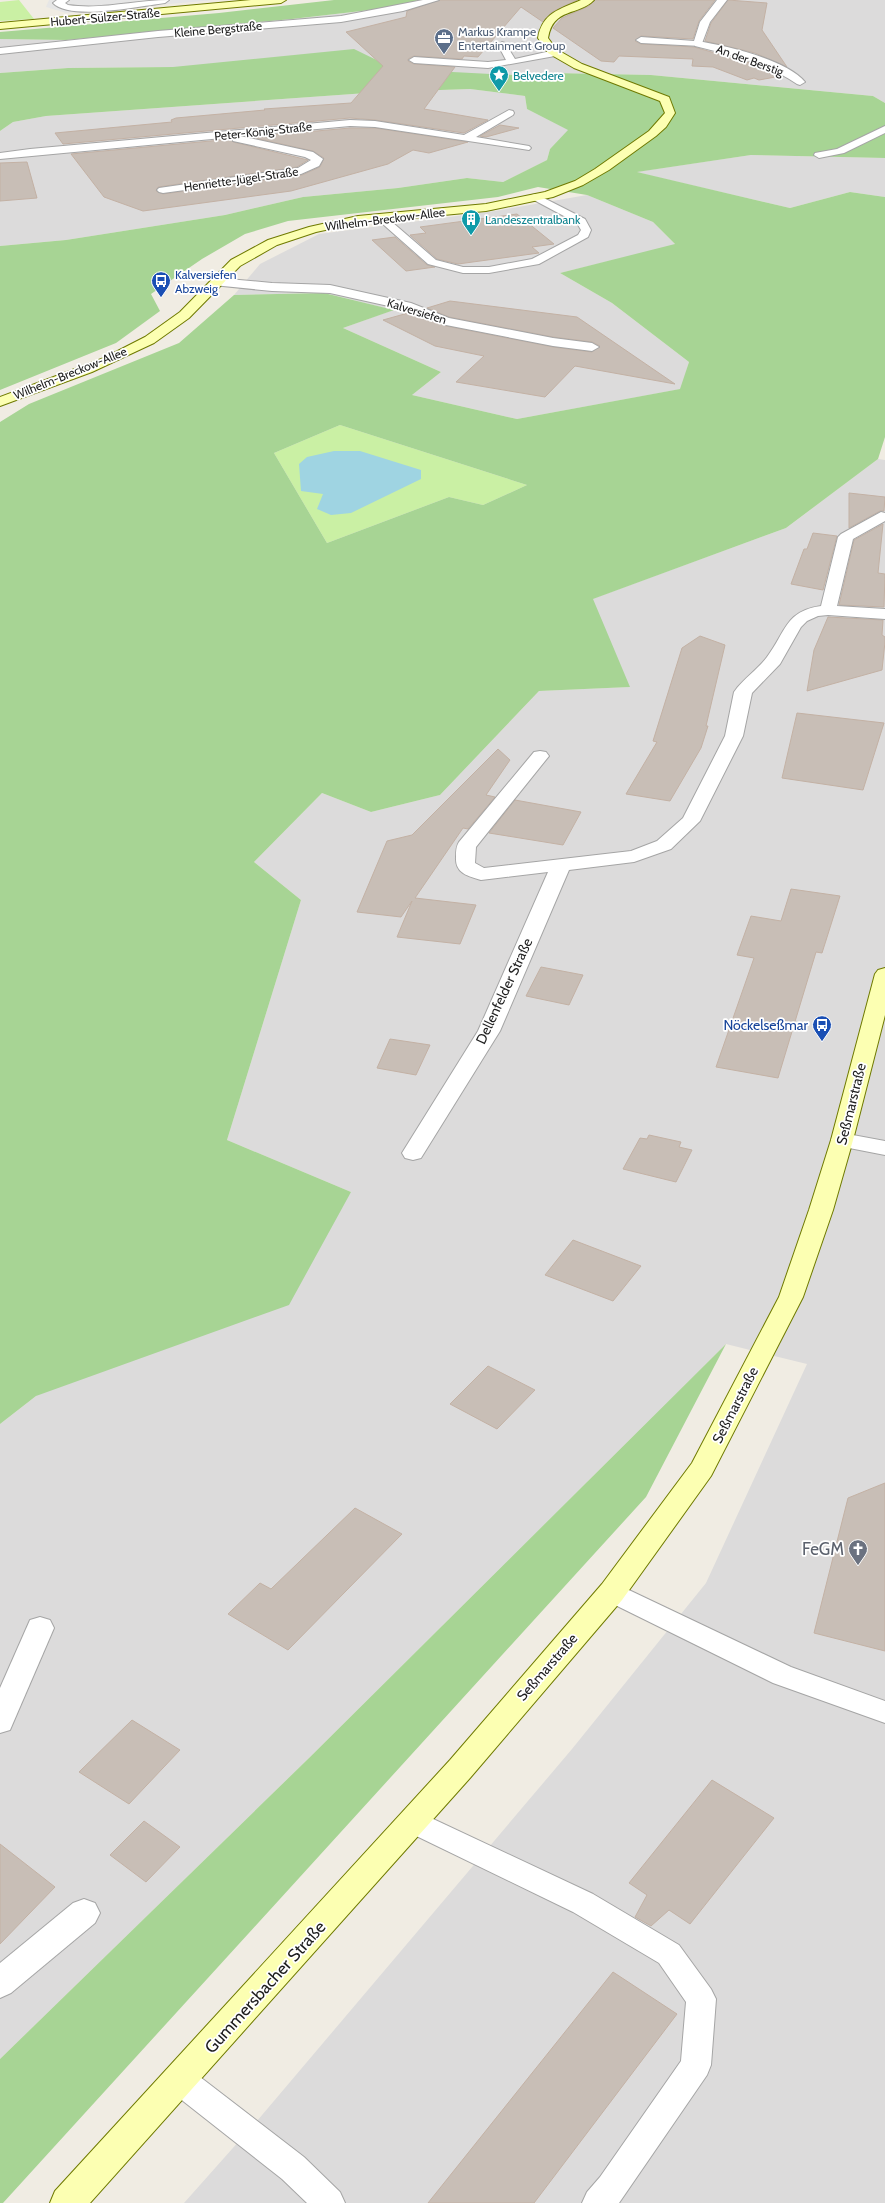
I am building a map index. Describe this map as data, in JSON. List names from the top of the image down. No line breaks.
{"streets":{"street":["Hubert-Sülzer-Straße","Kleine Bergstraße","An der Berstig","Peter-König-Straße","Henriette-Jügel-Straße","Wilhelm-Breckow-Allee","Kalversiefen","Dellenfelder Straße","Seßmarstraße","Gummersbacher Straße"]},"crossings":[["Peter-König-Straße","Henriette-Jügel-Straße"],["Wilhelm-Breckow-Allee","Kalversiefen"],["Seßmarstraße","Gummersbacher Straße"]],"places":{"office":["Markus Krampe Entertainment Group"],"place":["Belvedere"],"building":["Landeszentralbank"],"bus stop":["Kalversiefen Abzweig","Nöckelseßmar"],"church":["FeGM"]}}
